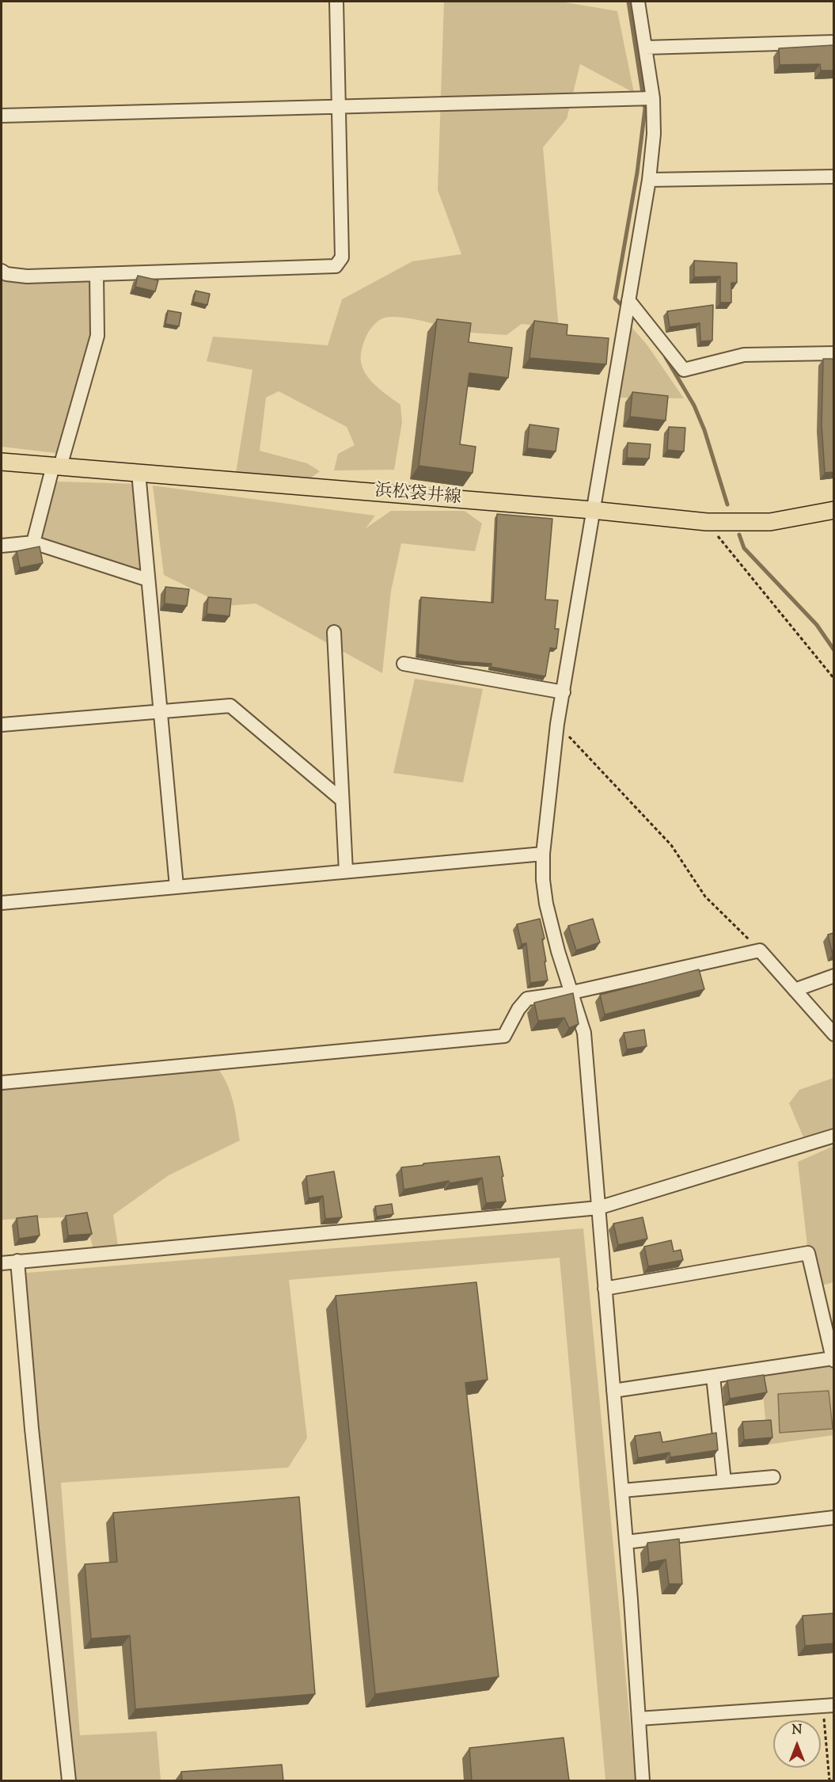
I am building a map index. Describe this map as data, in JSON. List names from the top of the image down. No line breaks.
{"streets":{"main road":["浜松袋井線"]},"north":"top"}
